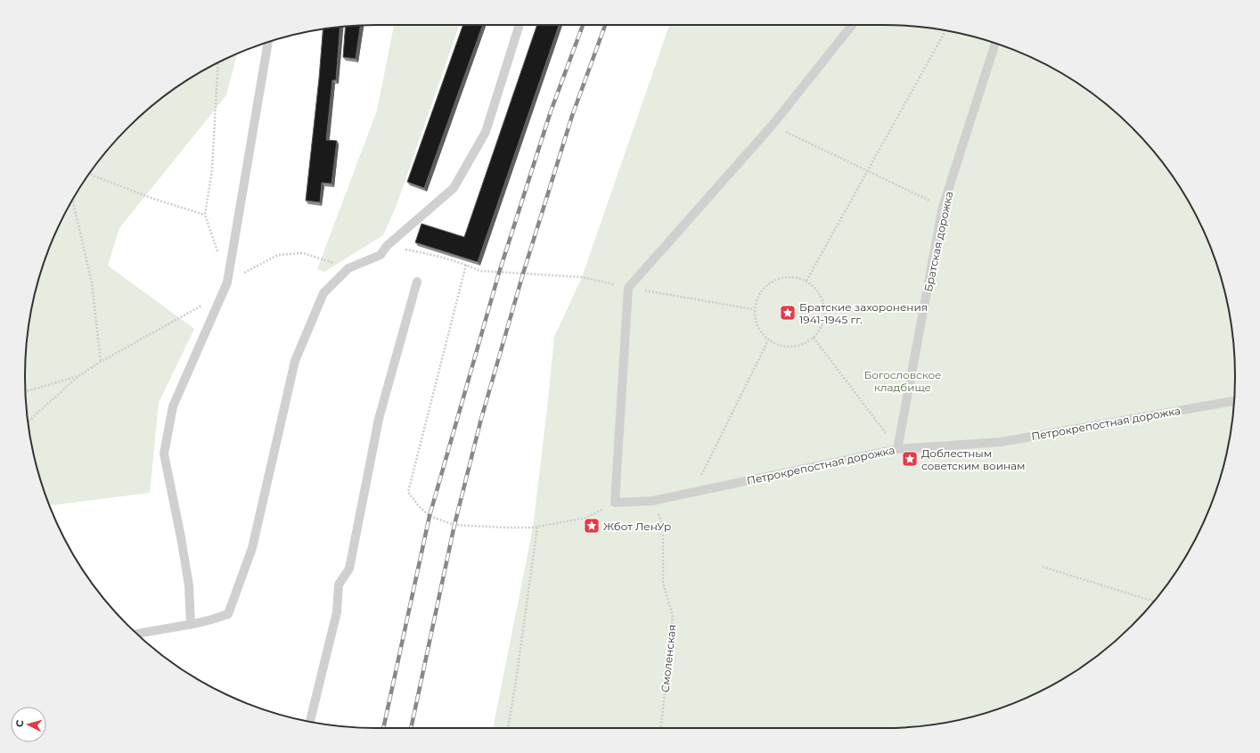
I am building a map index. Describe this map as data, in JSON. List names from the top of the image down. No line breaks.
{"streets":{"lane":["Братская дорожка","Петрокрепостная дорожка"],"path":["Смоленская"]},"crossings":[["Братская дорожка","Петрокрепостная дорожка"],["Петрокрепостная дорожка","Смоленская"]],"parks":["Богословское кладбище"],"places":{"place":["Братские захоронения 1941-1945 гг.","Доблестным советским воинам","Жбот ЛенУр"]},"north":"left"}
